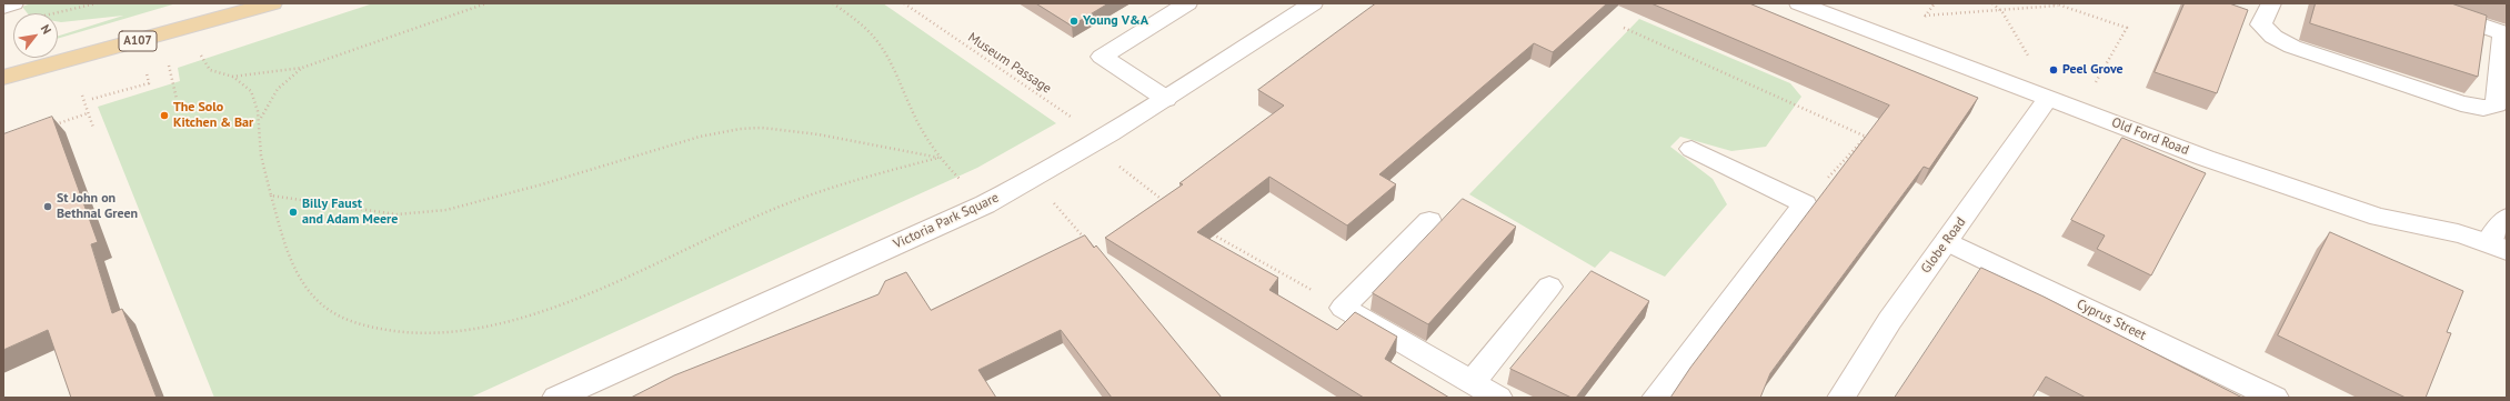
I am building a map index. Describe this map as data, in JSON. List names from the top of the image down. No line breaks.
{"streets":{"main road":["A107"],"street":["Old Ford Road","Victoria Park Square","Globe Road","Cyprus Street"],"path":["Museum Passage"]},"crossings":[["Museum Passage","Victoria Park Square"],["Old Ford Road","Globe Road"],["Globe Road","Cyprus Street"]],"places":["Young V&A","Peel Grove","The Solo Kitchen & Bar","St John on Bethnal Green","Billy Faust and Adam Meere"],"north":"top right"}
